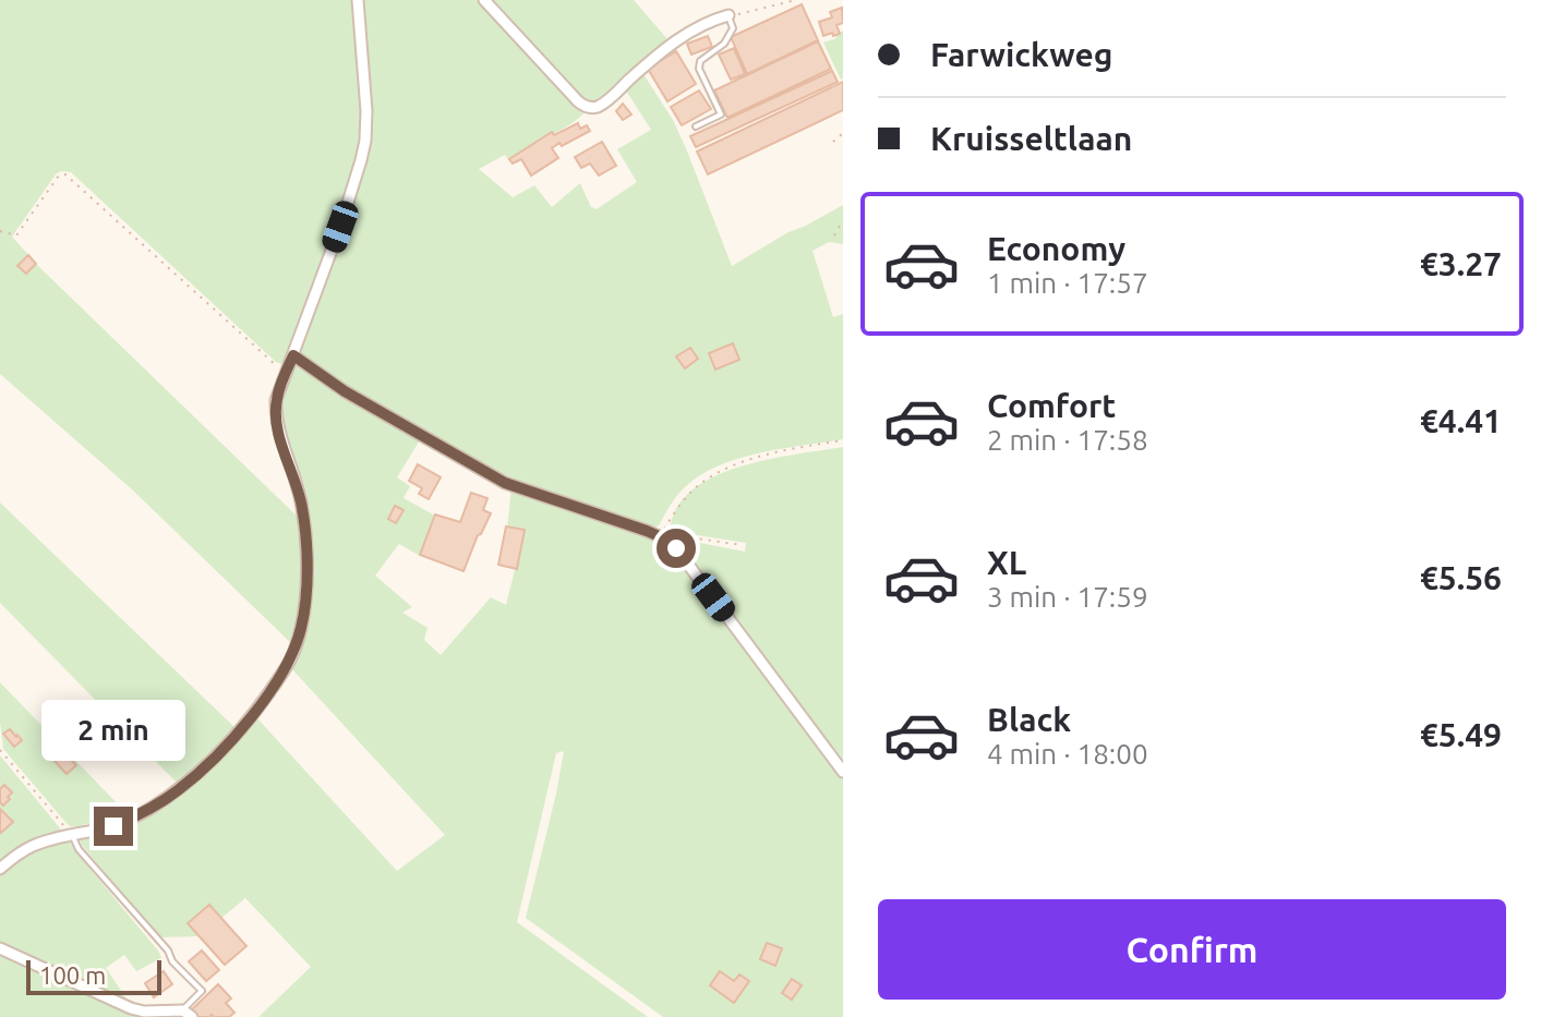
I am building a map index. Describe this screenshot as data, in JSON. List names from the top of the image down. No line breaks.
{"scale_bar":"100 m","page":{"banner":["Farwickweg","Kruisseltlaan"],"list":[{"name":"Economy","note":"1 min · 17:57","value":"€3.27"},{"name":"Comfort","note":"2 min · 17:58","value":"€4.41"},{"name":"XL","note":"3 min · 17:59","value":"€5.56"},{"name":"Black","note":"4 min · 18:00","value":"€5.49"}],"bubble":"2 min","buttons":"Confirm","scale":"100 m"}}
